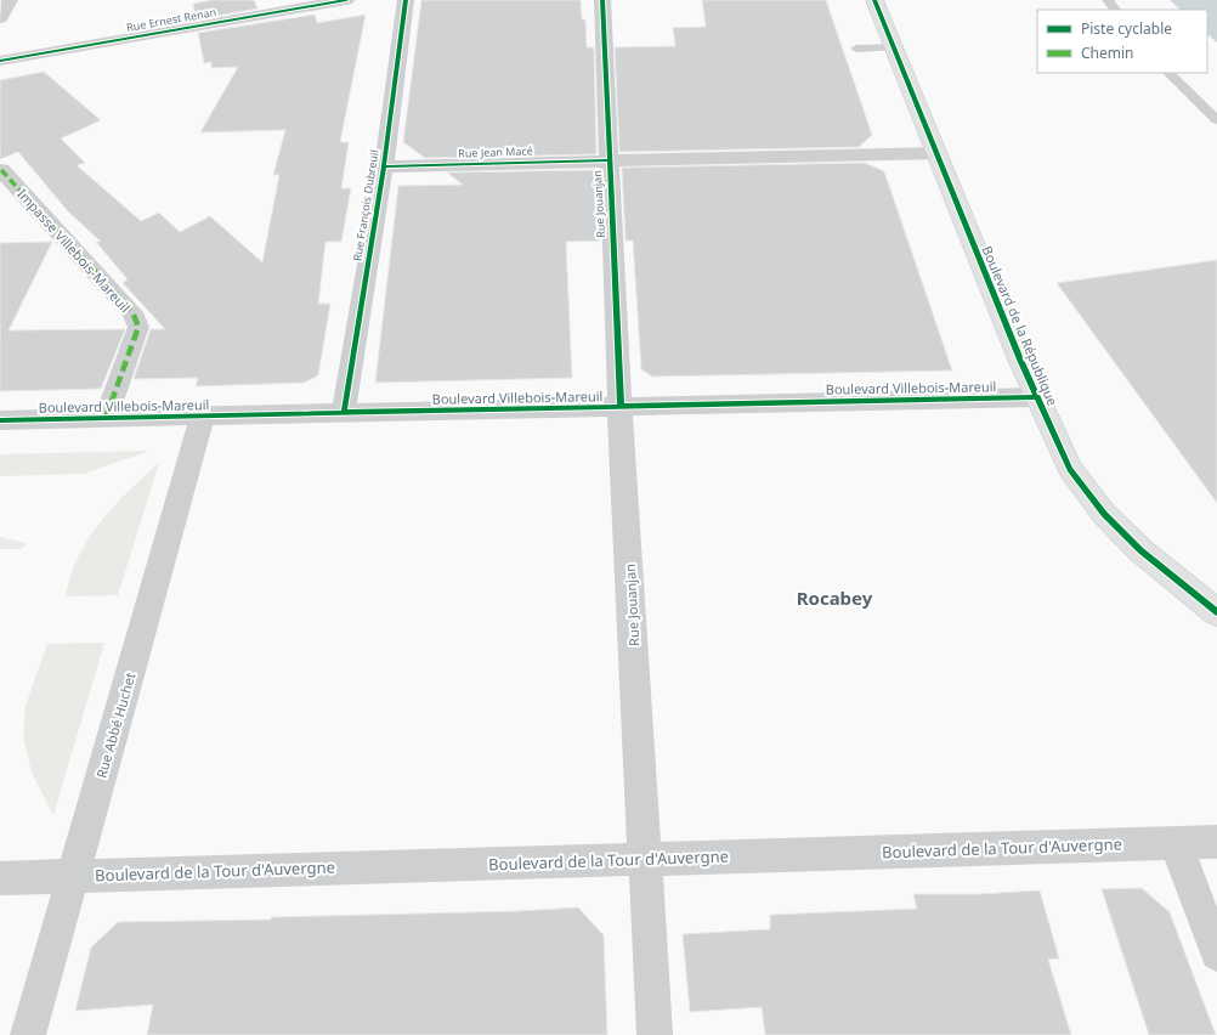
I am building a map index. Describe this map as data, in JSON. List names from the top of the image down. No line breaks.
{"streets":{"main road":["Boulevard de la République"],"street":["Rue Ernest Renan","Rue Jean Macé","Rue Jouanjan","Rue François Dubreuil","Impasse Villebois-Mareuil","Boulevard Villebois-Mareuil","Rue Abbé Huchet","Boulevard de la Tour d'Auvergne"]},"crossings":[["Rue Jean Macé","Rue Jouanjan"],["Rue Jean Macé","Rue François Dubreuil"],["Rue Jean Macé","Boulevard de la République"],["Rue Jouanjan","Boulevard Villebois-Mareuil"],["Rue Jouanjan","Boulevard de la Tour d'Auvergne"],["Rue François Dubreuil","Boulevard Villebois-Mareuil"],["Impasse Villebois-Mareuil","Boulevard Villebois-Mareuil"],["Boulevard de la République","Boulevard Villebois-Mareuil"],["Boulevard Villebois-Mareuil","Rue Abbé Huchet"],["Rue Abbé Huchet","Boulevard de la Tour d'Auvergne"]],"districts":["Rocabey"],"legend":["Piste cyclable","Chemin"]}
